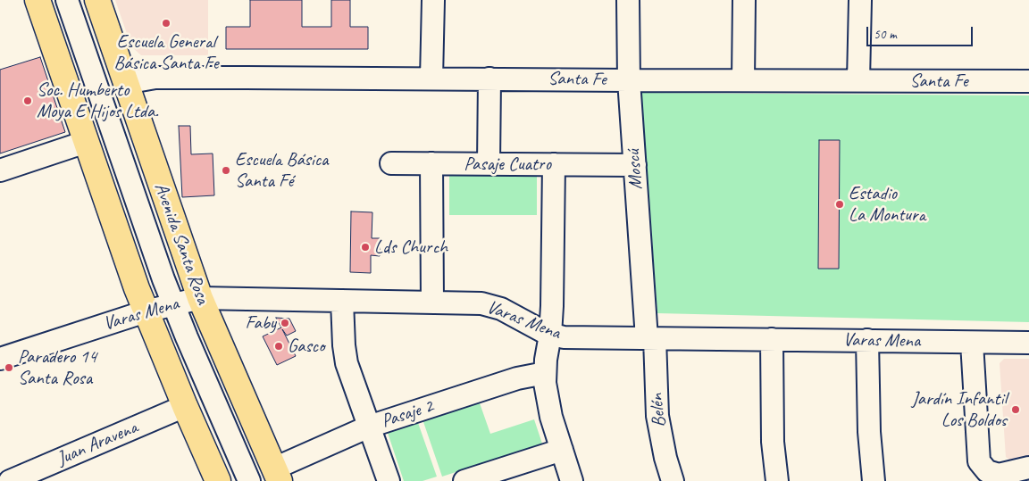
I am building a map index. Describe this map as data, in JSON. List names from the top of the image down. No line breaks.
{"streets":{"main road":["Avenida Santa Rosa"],"street":["Santa Fe","Pasaje Cuatro","Moscú","Varas Mena","Belén","Pasaje 2","Juan Aravena"]},"crossings":[["Santa Fe","Moscú"],["Santa Fe","Avenida Santa Rosa"],["Pasaje Cuatro","Moscú"],["Moscú","Varas Mena"],["Moscú","Belén"],["Avenida Santa Rosa","Varas Mena"],["Avenida Santa Rosa","Pasaje 2"],["Varas Mena","Belén"]],"places":["Escuela General Básica Santa Fe","Soc. Humberto Moya E Hijos Ltda.","Escuela Básica Santa Fé","Estadio La Montura","Lds Church","Faby","Gasco","Paradero 14 Santa Rosa","Jardín Infantil Los Boldos"],"scale_bar":"50 m"}
